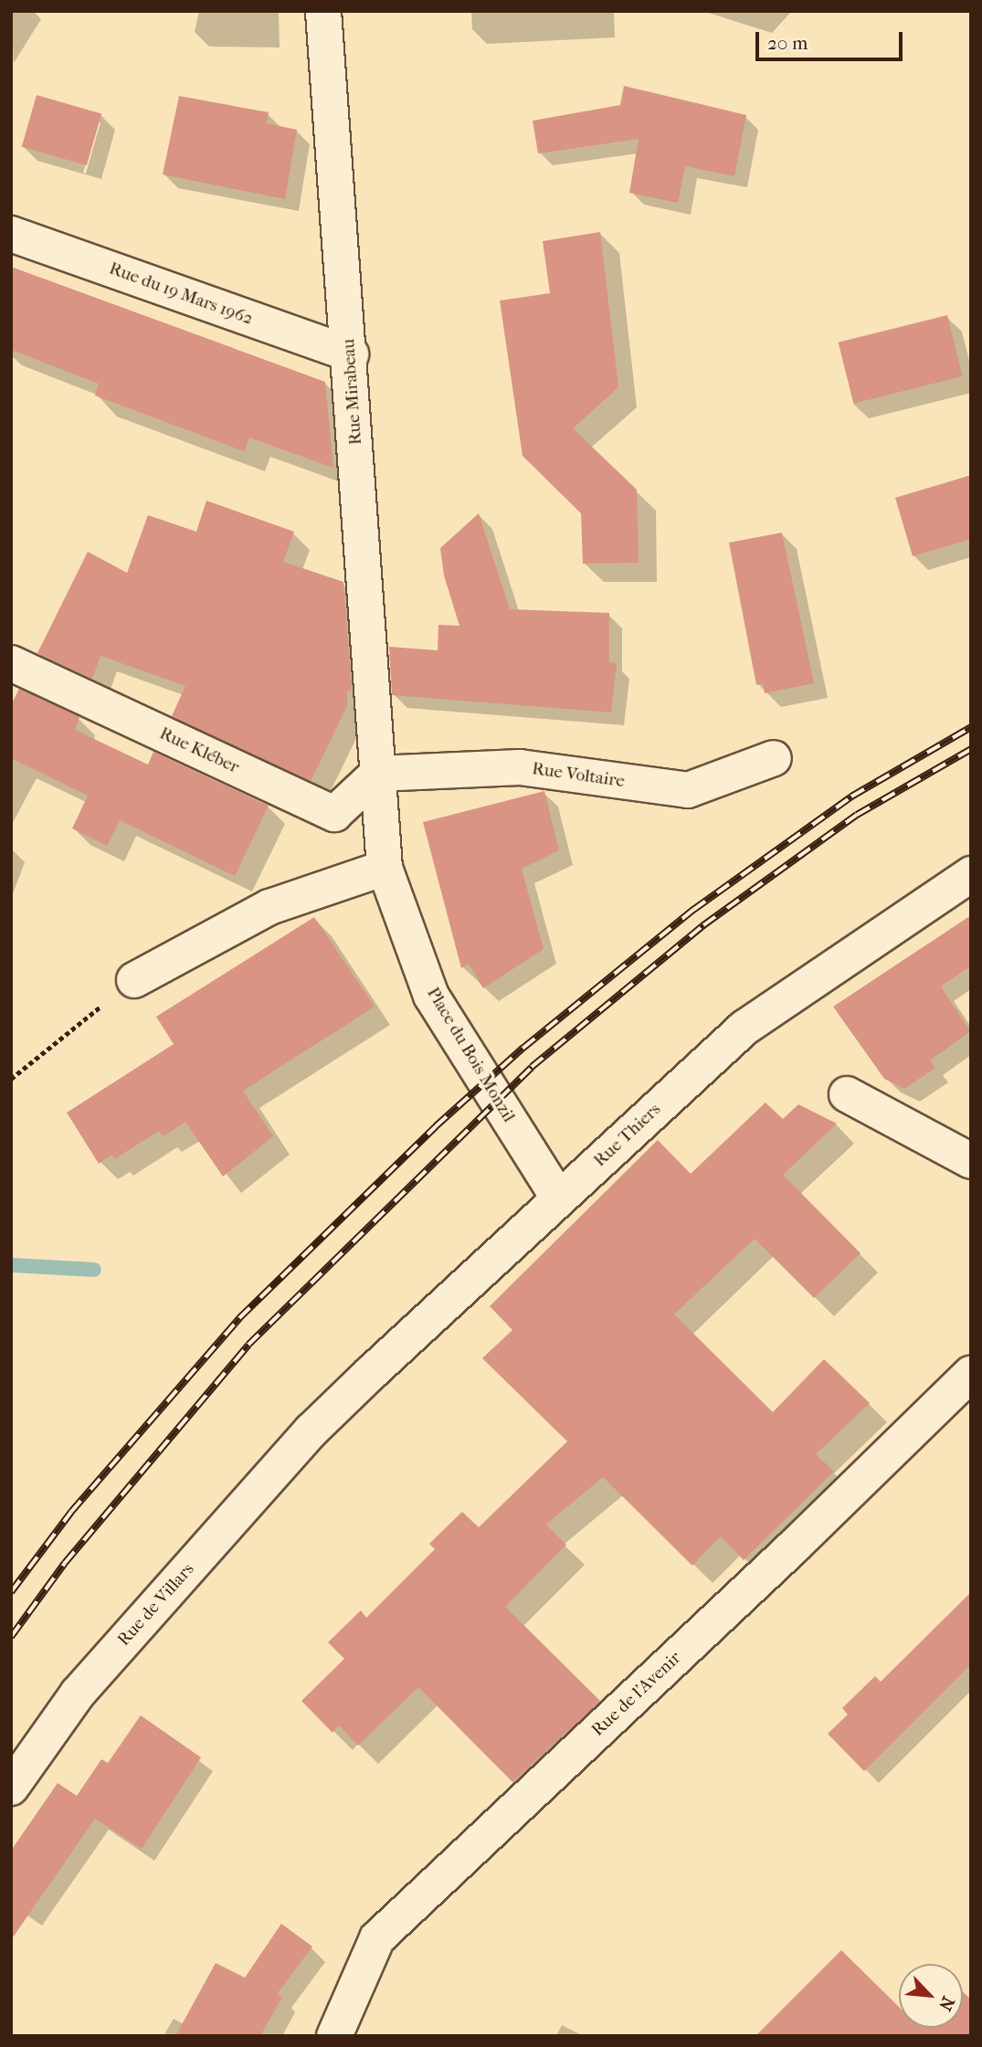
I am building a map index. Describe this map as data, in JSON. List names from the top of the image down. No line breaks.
{"streets":{"street":["Rue du 19 Mars 1962","Rue Mirabeau","Rue Kléber","Rue Voltaire","Place du Bois Monzil","Rue Thiers","Rue de Villars","Rue de l'Avenir"]},"crossings":[["Rue du 19 Mars 1962","Rue Mirabeau"],["Rue Mirabeau","Rue Kléber"],["Rue Mirabeau","Rue Voltaire"],["Rue Mirabeau","Place du Bois Monzil"],["Rue Kléber","Rue Voltaire"],["Rue Kléber","Place du Bois Monzil"],["Rue Voltaire","Place du Bois Monzil"],["Place du Bois Monzil","Rue Thiers"],["Rue Thiers","Rue de Villars"]],"scale_bar":"20 m","north":"bottom right"}
